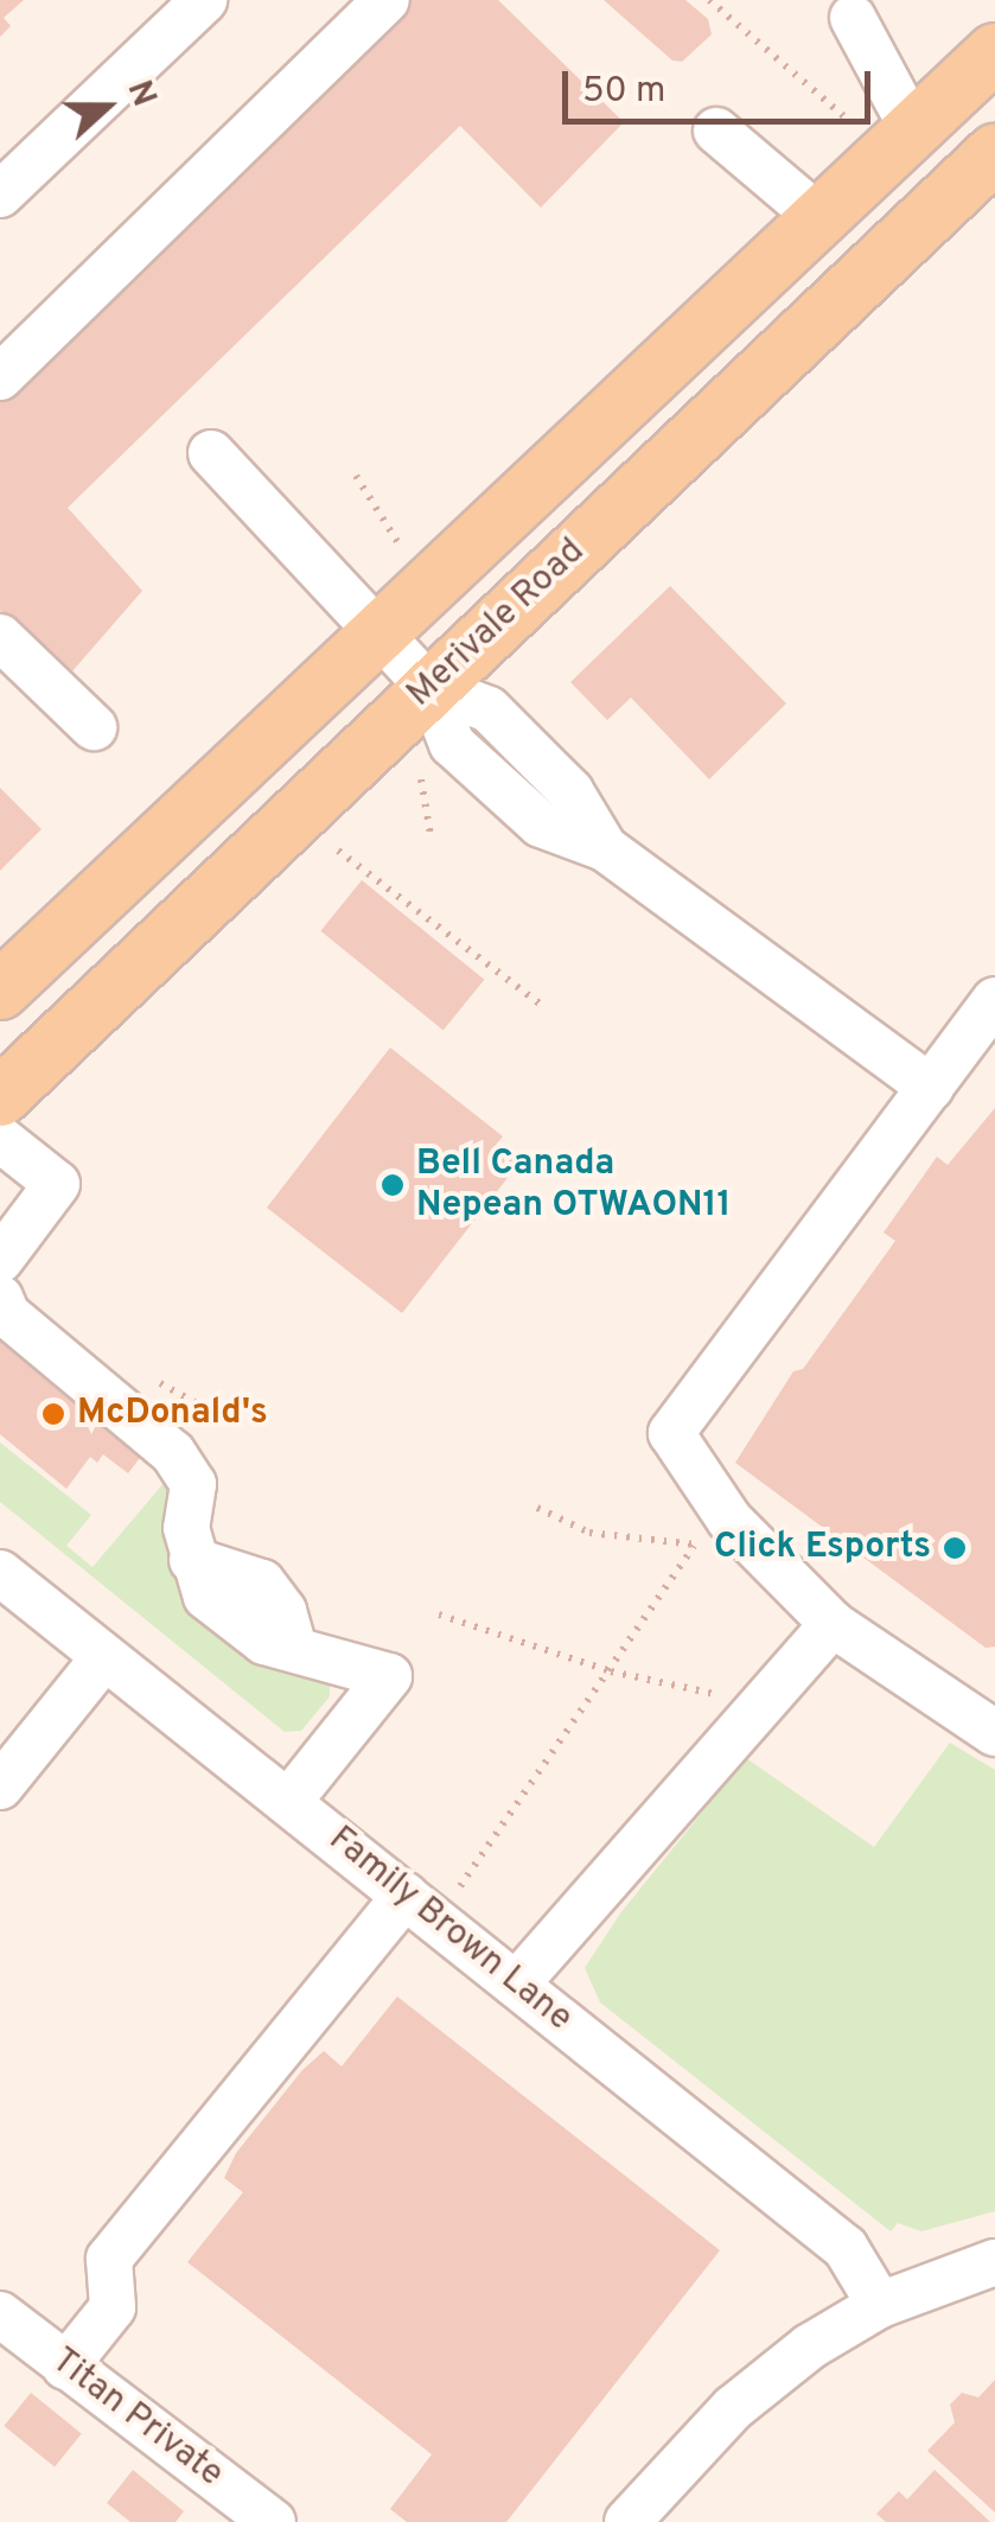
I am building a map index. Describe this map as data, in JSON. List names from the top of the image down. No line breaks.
{"streets":{"main road":["Merivale Road"],"street":["Family Brown Lane","Titan Private"]},"places":["Bell Canada Nepean OTWAON11","McDonald's","Click Esports"],"scale_bar":"50 m","north":"right"}
